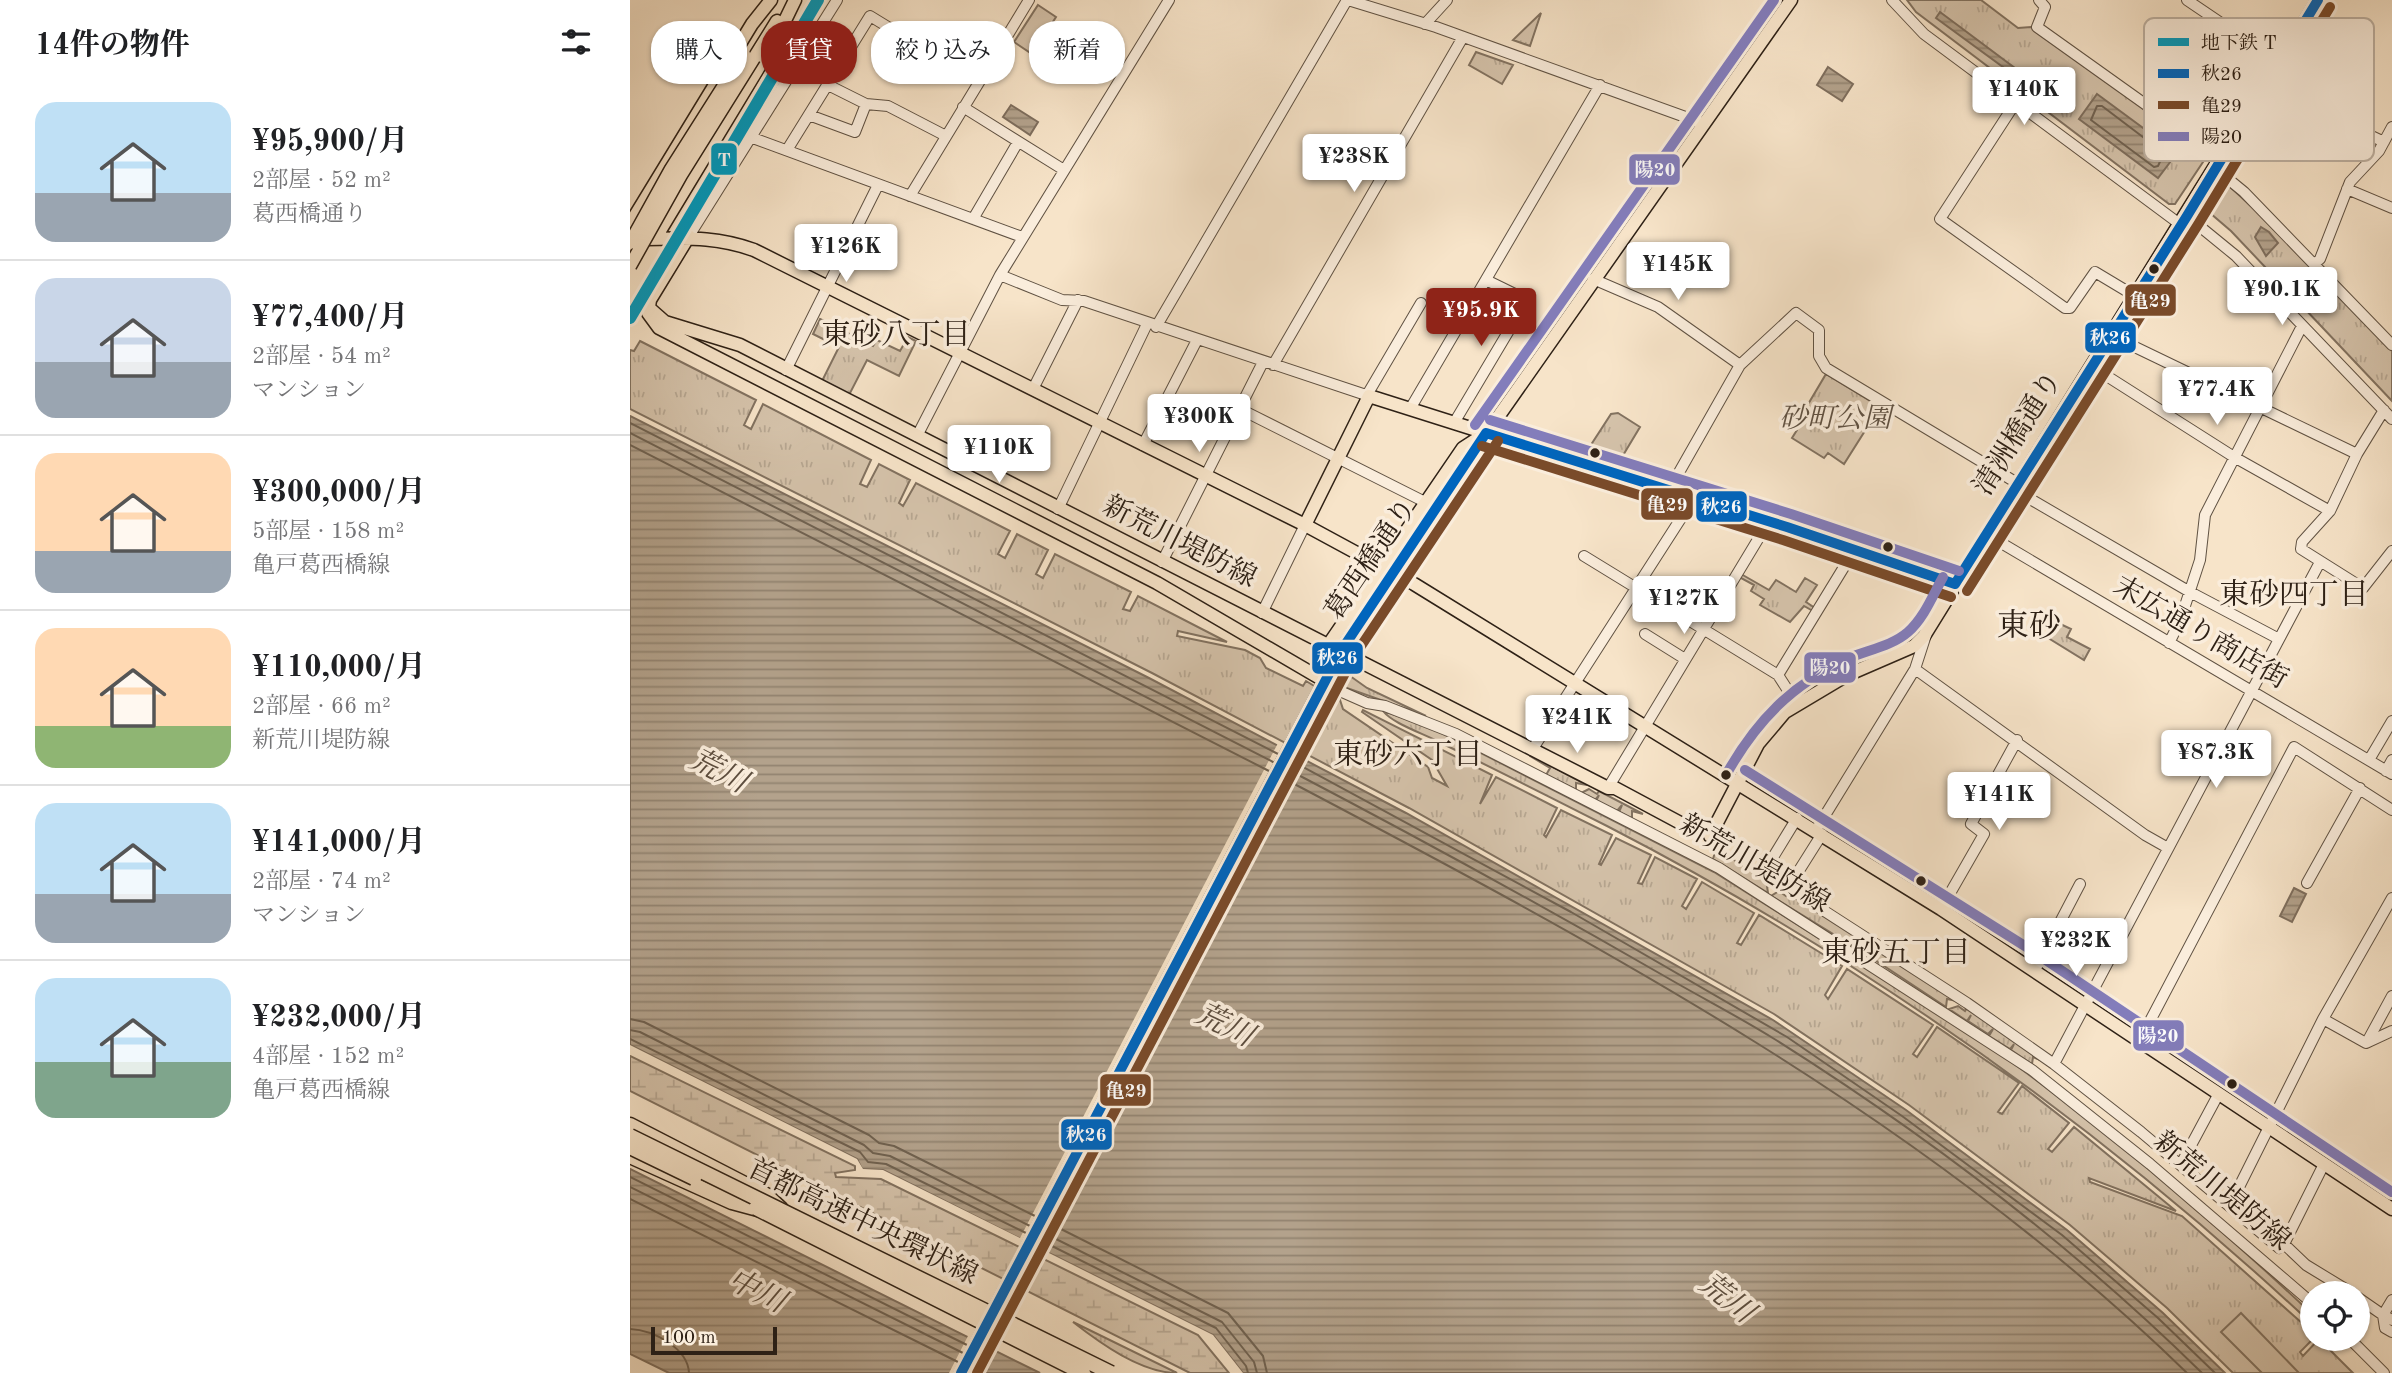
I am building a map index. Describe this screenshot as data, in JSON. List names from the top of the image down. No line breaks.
{"streets":{"highway":["首都高速中央環状線"],"main road":["清洲橋通り","新荒川堤防線","葛西橋通り"],"street":["末広通り商店街"]},"crossings":[["清洲橋通り","末広通り商店街"],["新荒川堤防線","葛西橋通り"]],"districts":["東砂八丁目","東砂四丁目","東砂","東砂六丁目","東砂五丁目"],"water":["荒川","中川"],"parks":["砂町公園"],"lines":["metro line T","transit line 秋26","transit line 陽20","transit line 亀29"],"legend":["地下鉄 T","秋26","亀29","陽20"],"scale_bar":"100 m","page":{"heading":"14件の物件","chip":["購入","賃貸","絞り込み","新着"],"price":["¥140K","¥238K","¥126K","¥145K","¥90.1K","¥95.9K","¥77.4K","¥300K","¥110K","¥127K","¥241K","¥87.3K","¥141K","¥232K"],"list":[{"name":"¥95,900/月","note":"2部屋 · 52 m² · 葛西橋通り"},{"name":"¥77,400/月","note":"2部屋 · 54 m² · マンション"},{"name":"¥300,000/月","note":"5部屋 · 158 m² · 亀戸葛西橋線"},{"name":"¥110,000/月","note":"2部屋 · 66 m² · 新荒川堤防線"},{"name":"¥141,000/月","note":"2部屋 · 74 m² · マンション"},{"name":"¥232,000/月","note":"4部屋 · 152 m² · 亀戸葛西橋線"}],"scale":"100 m"}}
